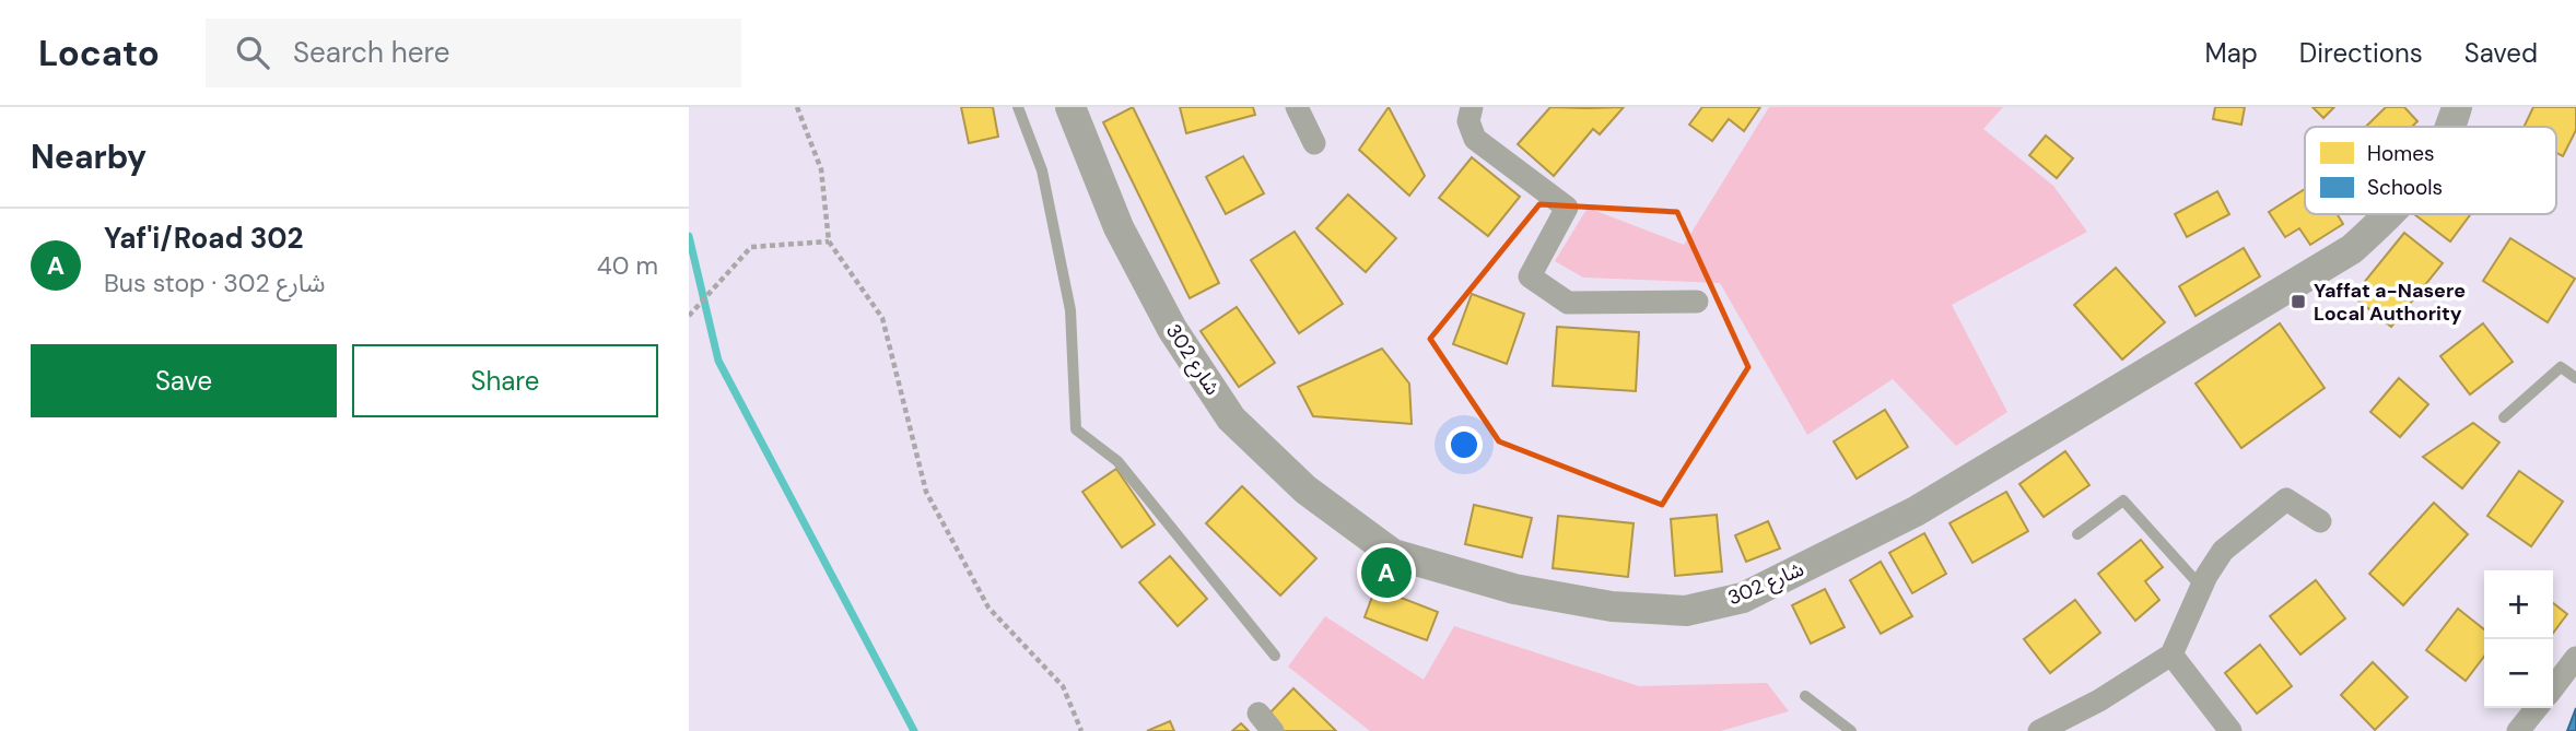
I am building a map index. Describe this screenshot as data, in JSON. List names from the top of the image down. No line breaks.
{"streets":{"street":["شارع 302"]},"places":{"transit":["Yaffat a-Nasere Local Authority"]},"legend":["Homes","Schools"],"page":{"header":"Locato","search":"Search here","nav":["Map","Directions","Saved"],"heading":"Nearby","list":[{"mark":"A","name":"Yaf'i/Road 302","note":"Bus stop · شارع 302","value":"40 m"}],"buttons":["Save","Share"],"pins":"A","map_buttons":["+","−"]}}
